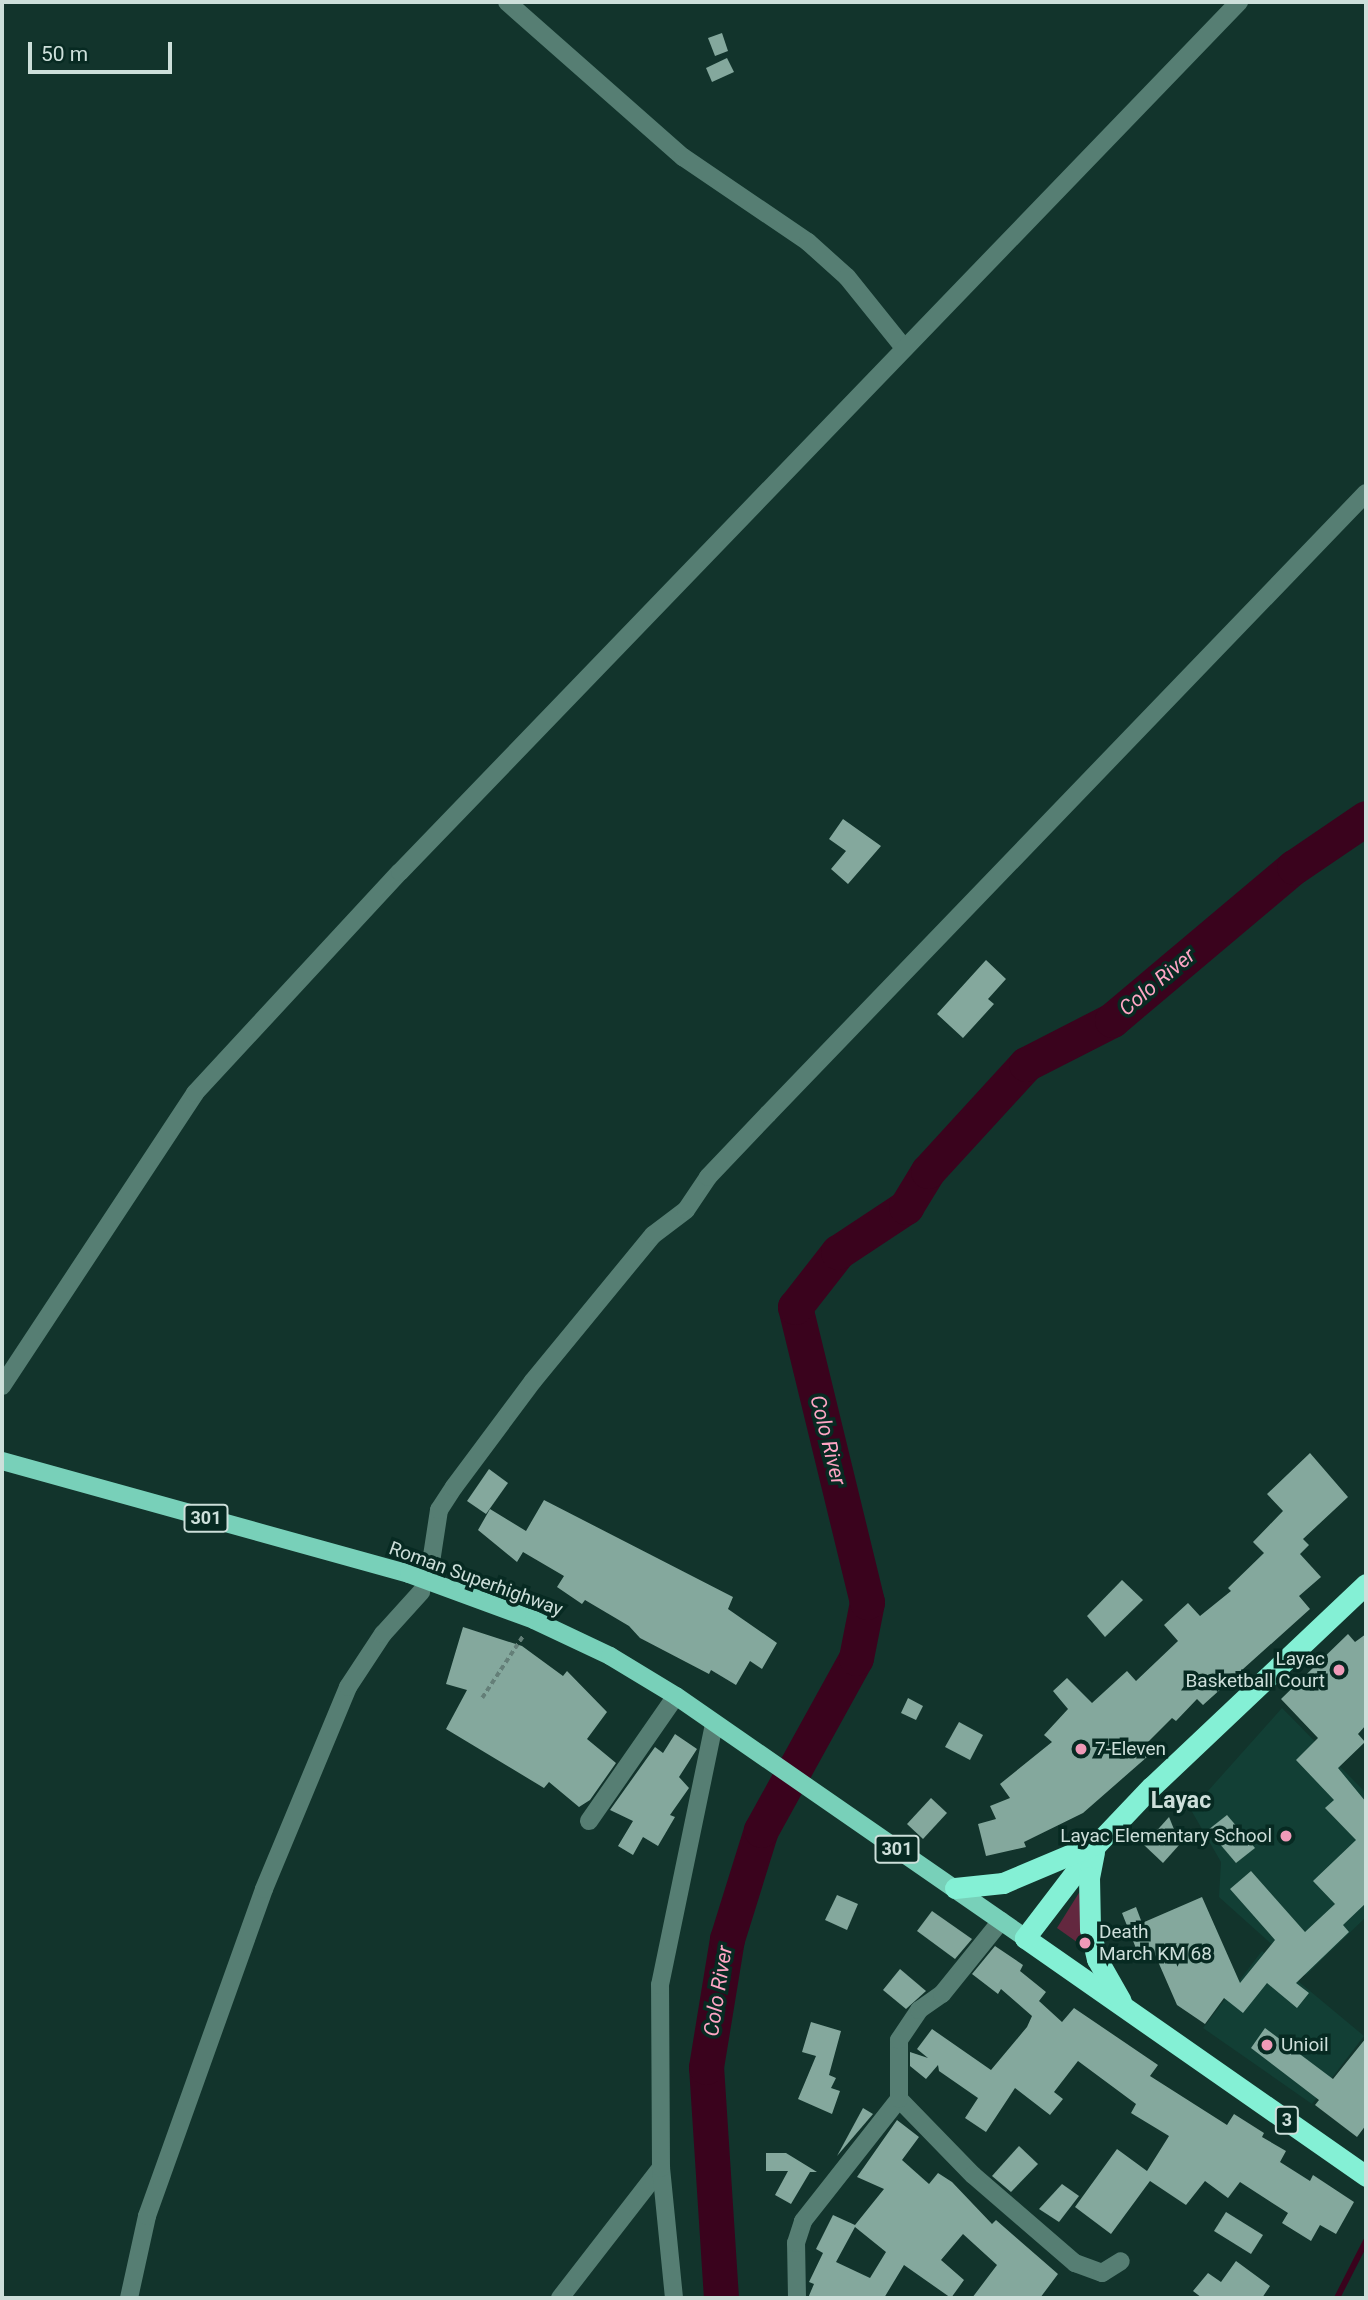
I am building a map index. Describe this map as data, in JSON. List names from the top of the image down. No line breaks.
{"streets":{"highway":["3"],"main road":["301","Roman Superhighway"]},"crossings":[["Roman Superhighway","3"]],"districts":["Layac"],"water":["Colo River"],"places":["Layac Basketball Court","7-Eleven","Layac Elementary School","Death March KM 68","Unioil"],"scale_bar":"50 m"}
